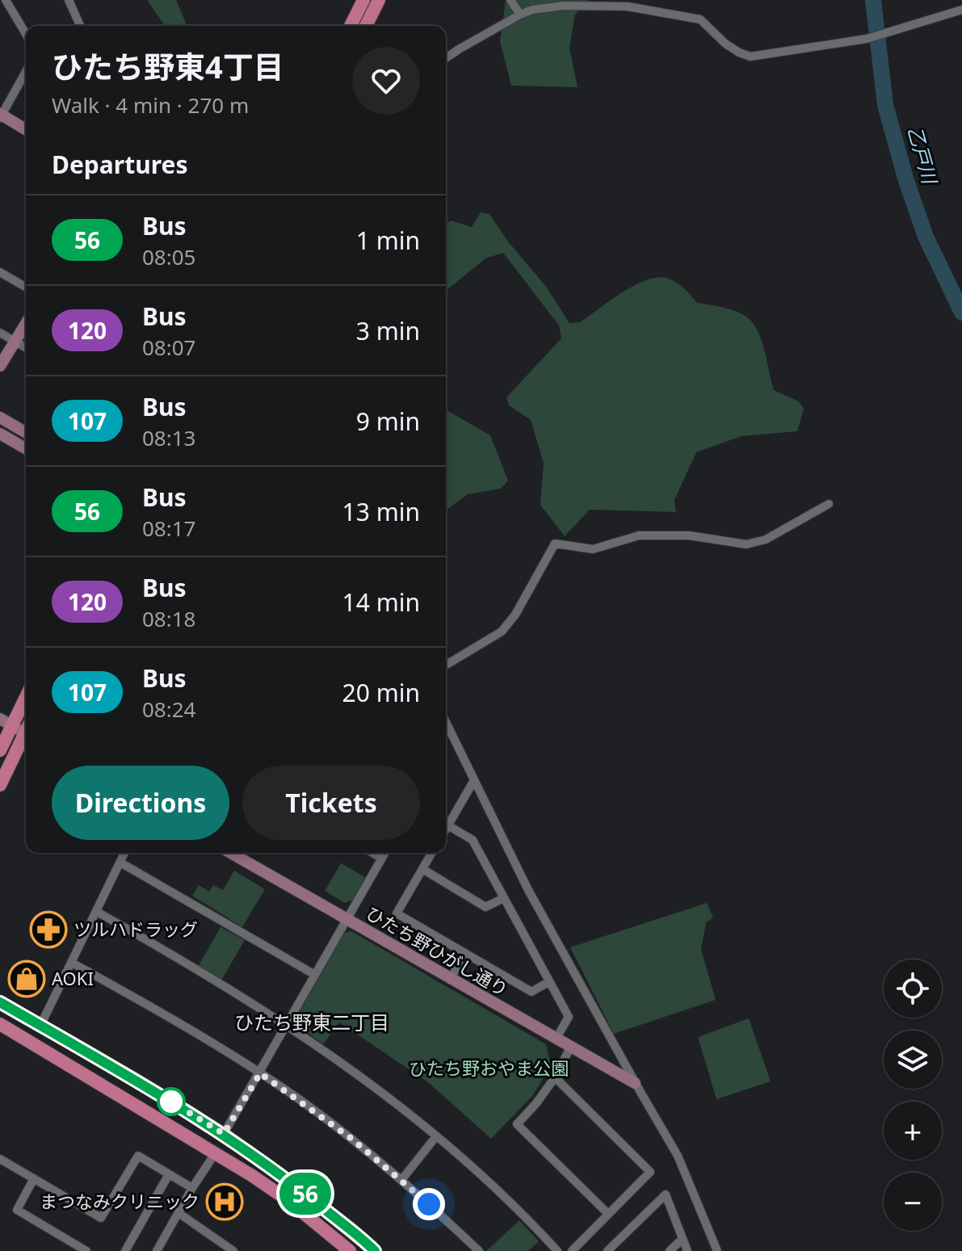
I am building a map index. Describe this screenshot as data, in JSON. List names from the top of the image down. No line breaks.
{"streets":{"street":["ひたち野ひがし通り"]},"districts":["ひたち野東二丁目"],"water":["乙戸川"],"parks":["ひたち野おやま公園"],"places":{"pharmacy":["ツルハドラッグ"],"shop":["AOKI"],"hospital":["まつなみクリニック"]},"lines":["bus line 56"],"page":{"on_map":"56","heading":[["ひたち野東4丁目","Walk · 4 min · 270 m"],"Departures"],"list":[{"mark":"56","name":"Bus","note":"08:05","value":"1 min"},{"mark":"120","name":"Bus","note":"08:07","value":"3 min"},{"mark":"107","name":"Bus","note":"08:13","value":"9 min"},{"mark":"56","name":"Bus","note":"08:17","value":"13 min"},{"mark":"120","name":"Bus","note":"08:18","value":"14 min"},{"mark":"107","name":"Bus","note":"08:24","value":"20 min"}],"buttons":["Directions","Tickets"],"map_buttons":["+","−"]}}
